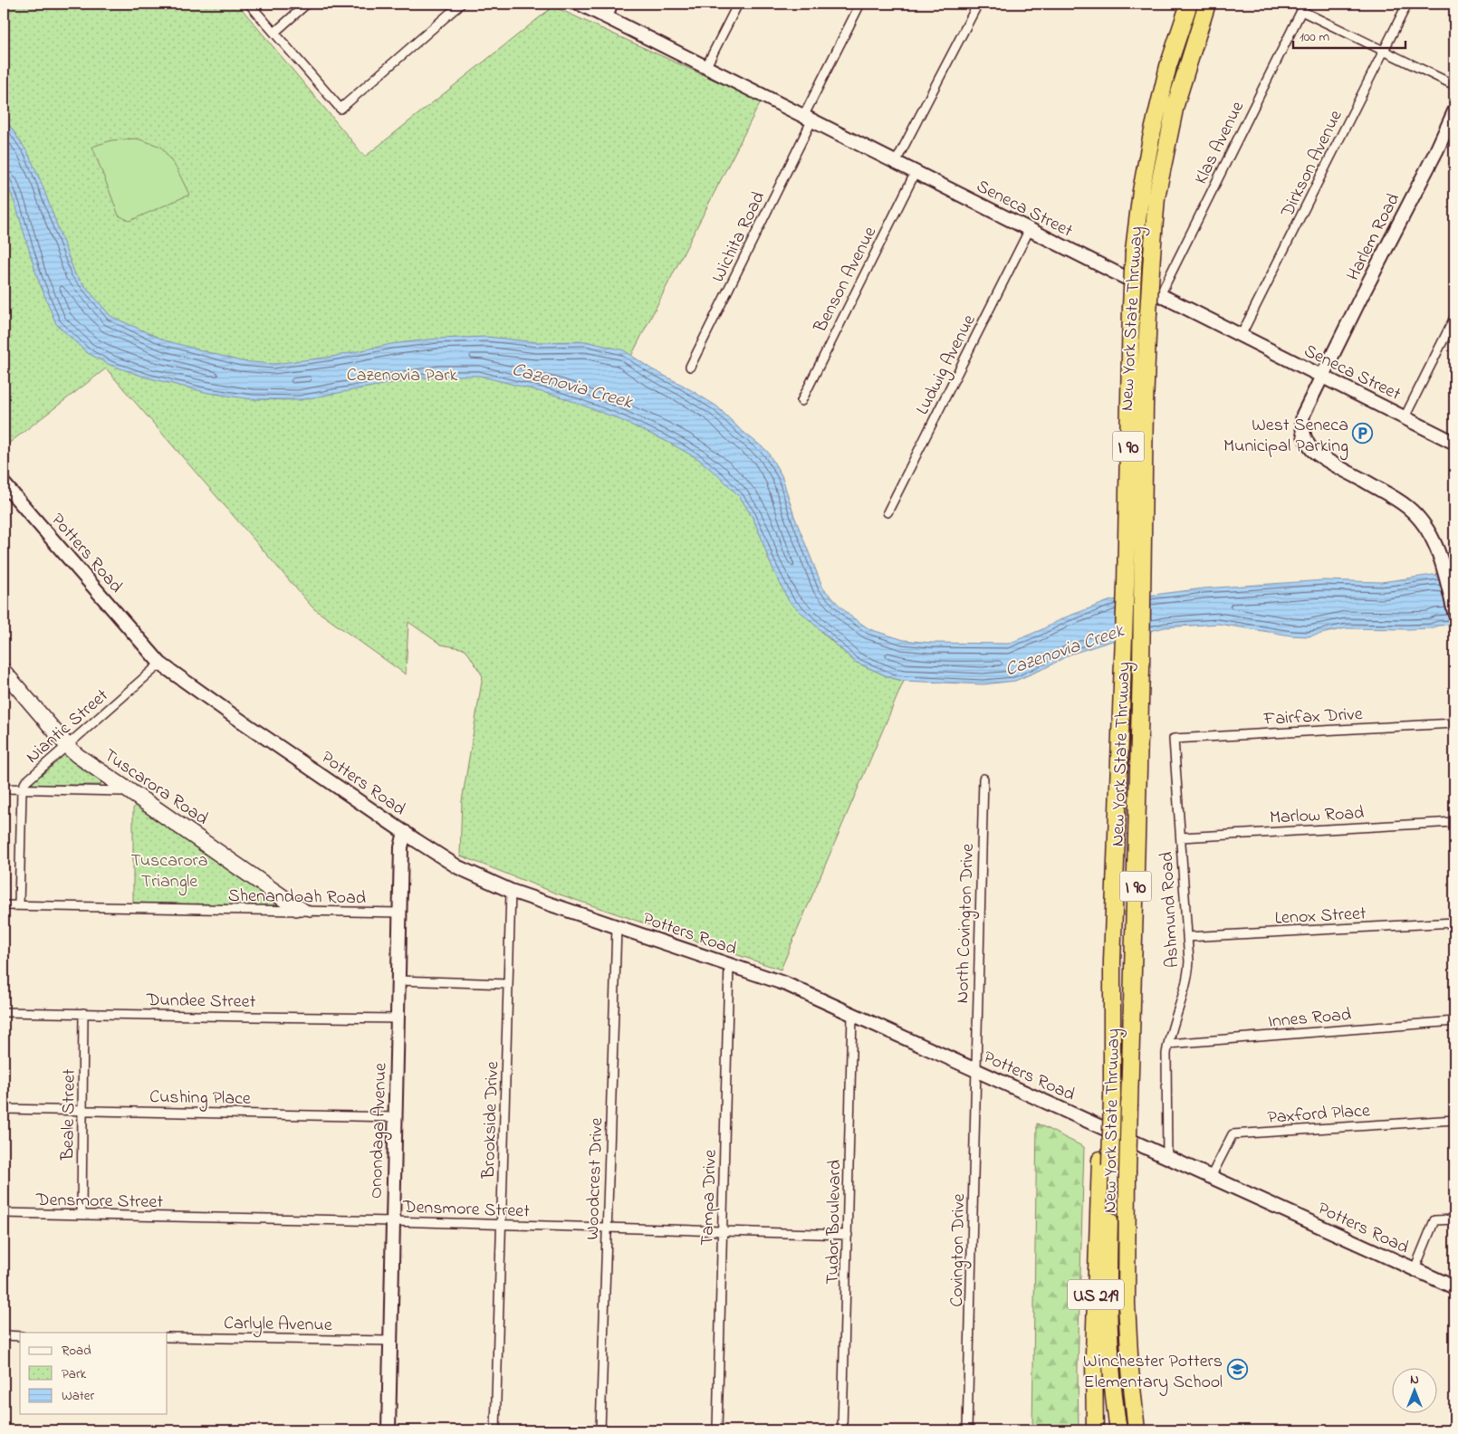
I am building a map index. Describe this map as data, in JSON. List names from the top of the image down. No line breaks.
{"streets":{"highway":["New York State Thruway","I 90","US 219"],"street":["Klas Avenue","Dirkson Avenue","Seneca Street","Wichita Road","Harlem Road","Benson Avenue","Ludwig Avenue","Potters Road","Fairfax Drive","Niantic Street","Tuscarora Road","Marlow Road","Shenandoah Road","Ashmund Road","Lenox Street","North Covington Drive","Dundee Street","Innes Road","Cushing Place","Paxford Place","Beale Street","Brookside Drive","Onondaga Avenue","Woodcrest Drive","Tampa Drive","Densmore Street","Tudor Boulevard","Covington Drive","Carlyle Avenue"]},"crossings":[["Klas Avenue","Seneca Street"],["Dirkson Avenue","Seneca Street"],["Seneca Street","Wichita Road"],["Seneca Street","Harlem Road"],["Seneca Street","Benson Avenue"],["Seneca Street","Ludwig Avenue"],["New York State Thruway","US 219"],["Potters Road","Niantic Street"],["Potters Road","Ashmund Road"],["Potters Road","North Covington Drive"],["Potters Road","Paxford Place"],["Potters Road","Brookside Drive"],["Potters Road","Onondaga Avenue"],["Potters Road","Woodcrest Drive"],["Potters Road","Tampa Drive"],["Potters Road","Tudor Boulevard"],["Potters Road","Covington Drive"],["Fairfax Drive","Ashmund Road"],["Niantic Street","Tuscarora Road"],["Niantic Street","Shenandoah Road"],["Tuscarora Road","Shenandoah Road"],["Marlow Road","Ashmund Road"],["Shenandoah Road","Onondaga Avenue"],["Ashmund Road","Lenox Street"],["Ashmund Road","Innes Road"],["North Covington Drive","Covington Drive"],["Dundee Street","Beale Street"],["Dundee Street","Onondaga Avenue"],["Cushing Place","Beale Street"],["Cushing Place","Onondaga Avenue"],["Beale Street","Densmore Street"],["Brookside Drive","Densmore Street"],["Onondaga Avenue","Densmore Street"],["Onondaga Avenue","Carlyle Avenue"],["Woodcrest Drive","Densmore Street"],["Tampa Drive","Densmore Street"],["Densmore Street","Tudor Boulevard"]],"water":["Cazenovia Creek"],"parks":["Cazenovia Park","Tuscarora Triangle"],"places":{"parking":["West Seneca Municipal Parking"],"school or university":["Winchester Potters Elementary School"]},"legend":["Road","Park","Water"],"scale_bar":"100 m","north":"top"}
